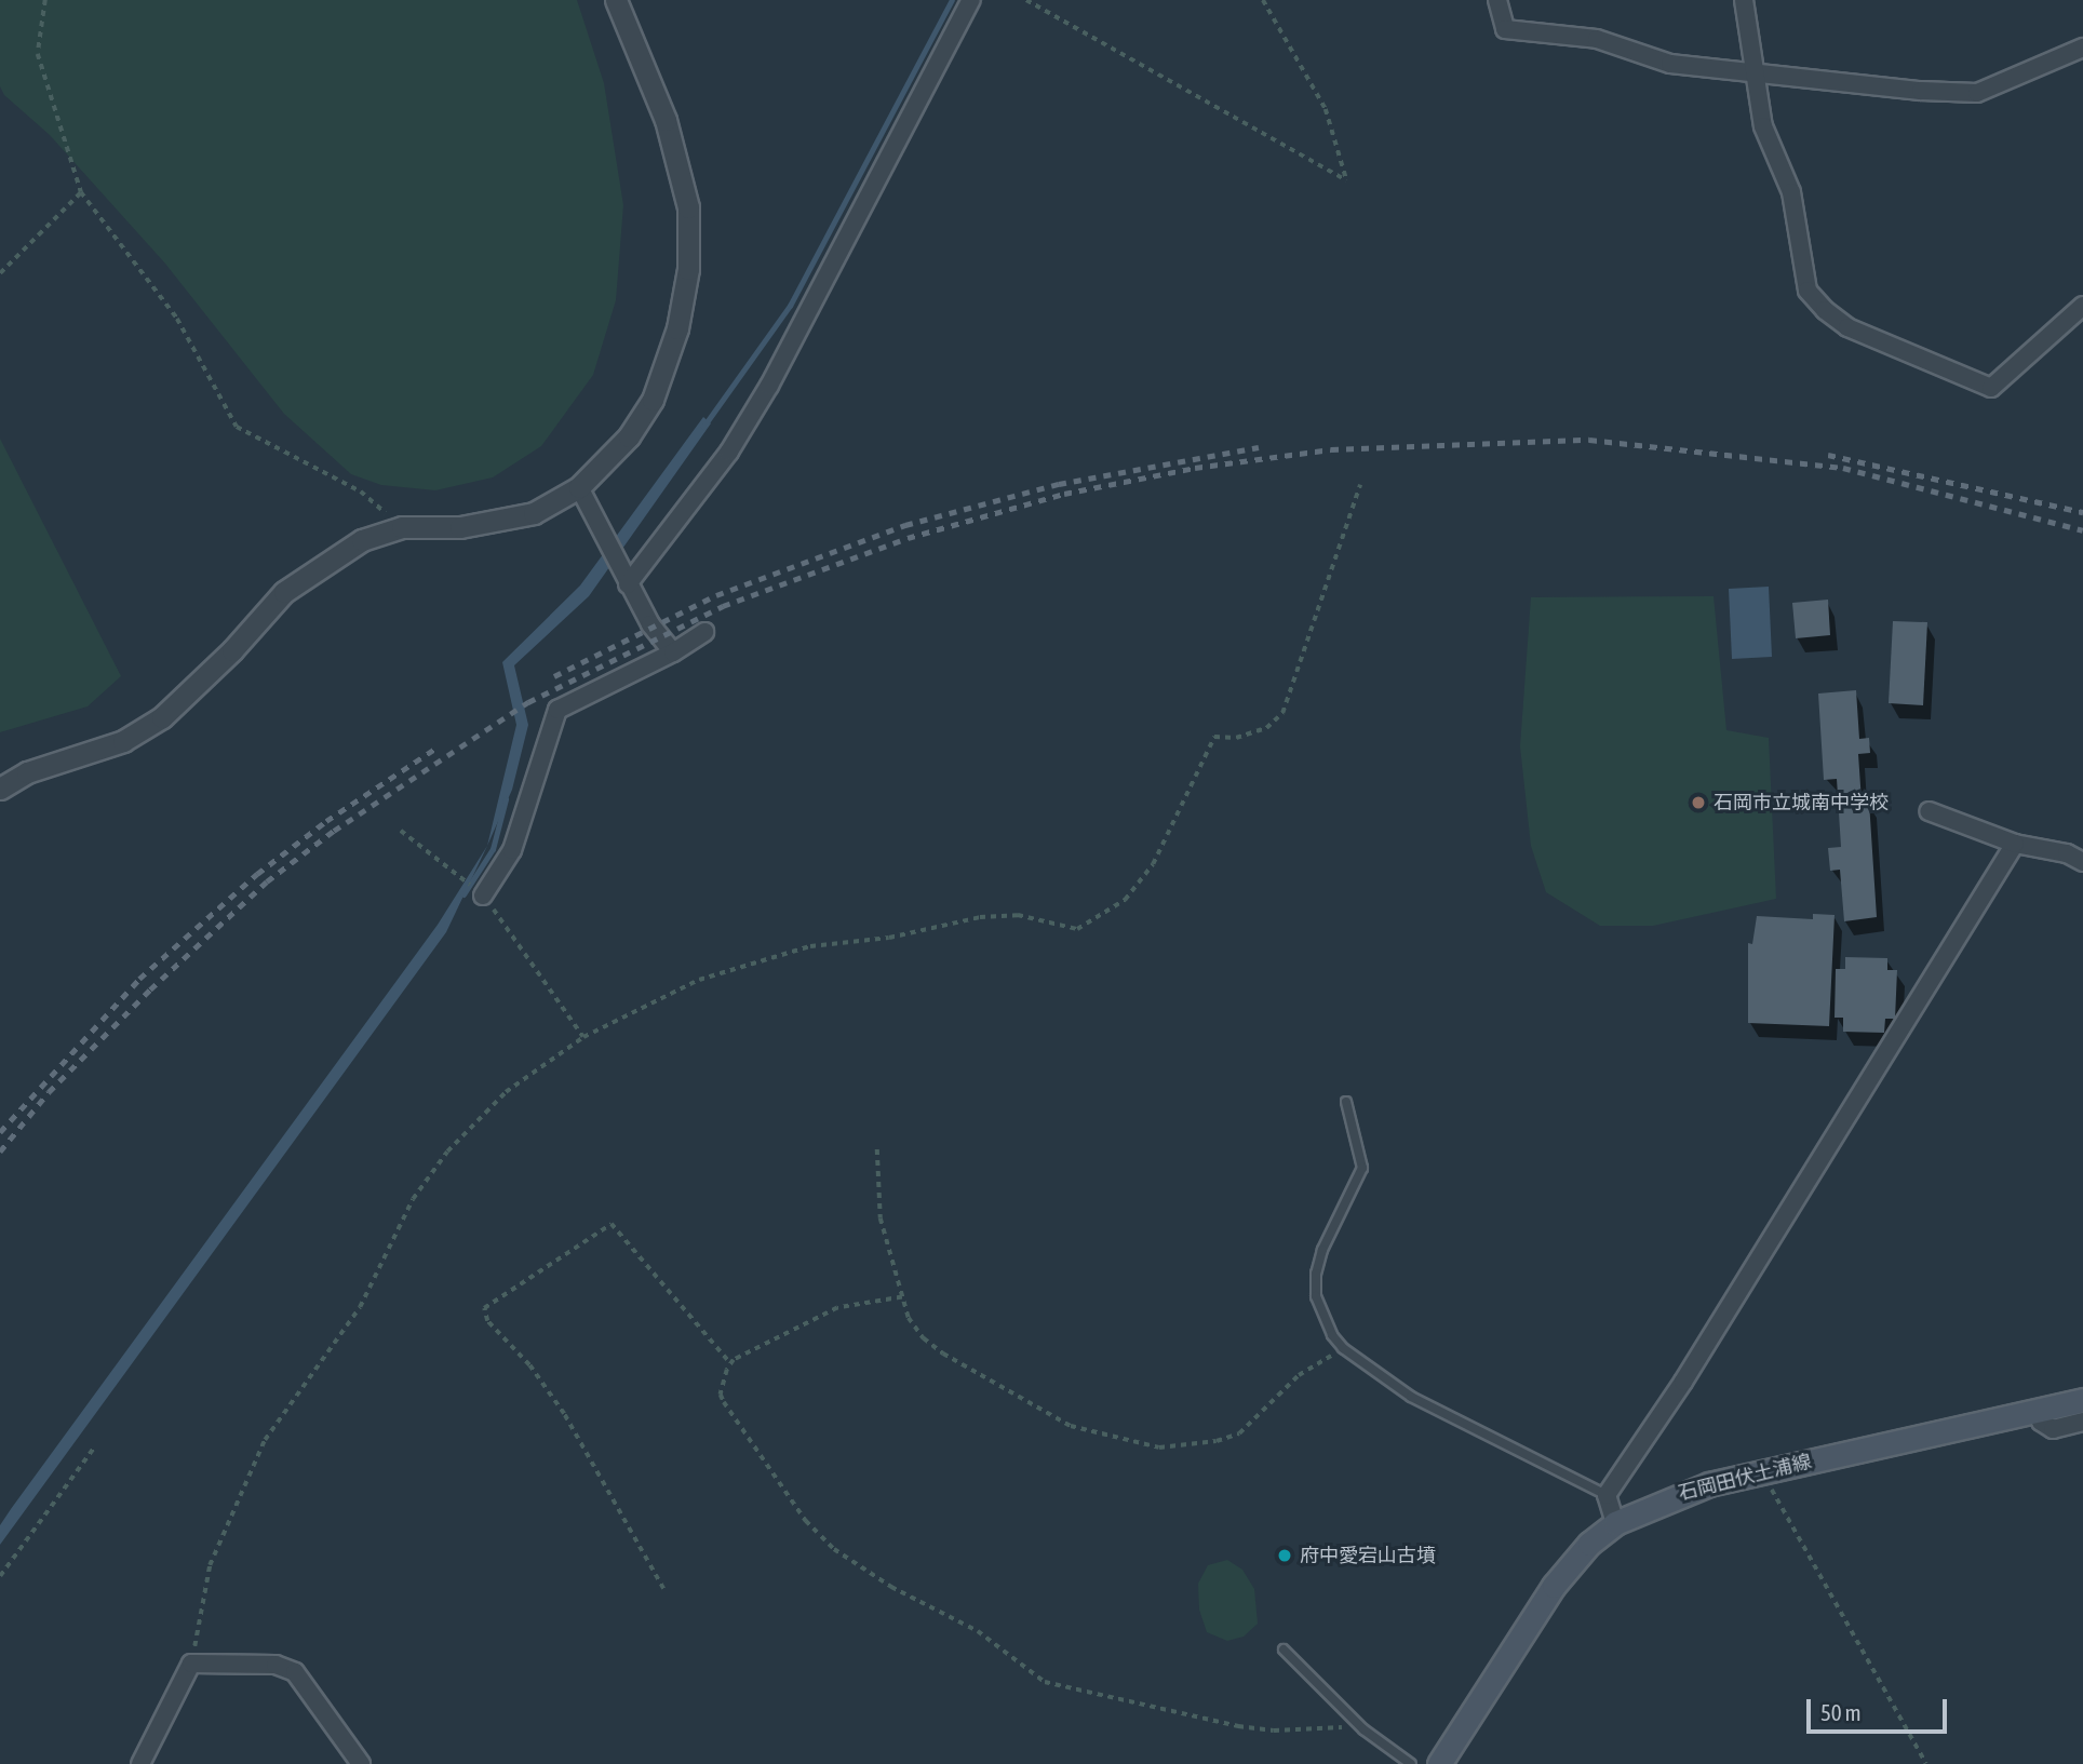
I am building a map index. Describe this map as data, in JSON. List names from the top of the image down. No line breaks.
{"streets":{"main road":["石岡田伏土浦線"]},"places":["石岡市立城南中学校","府中愛宕山古墳"],"scale_bar":"50 m"}
